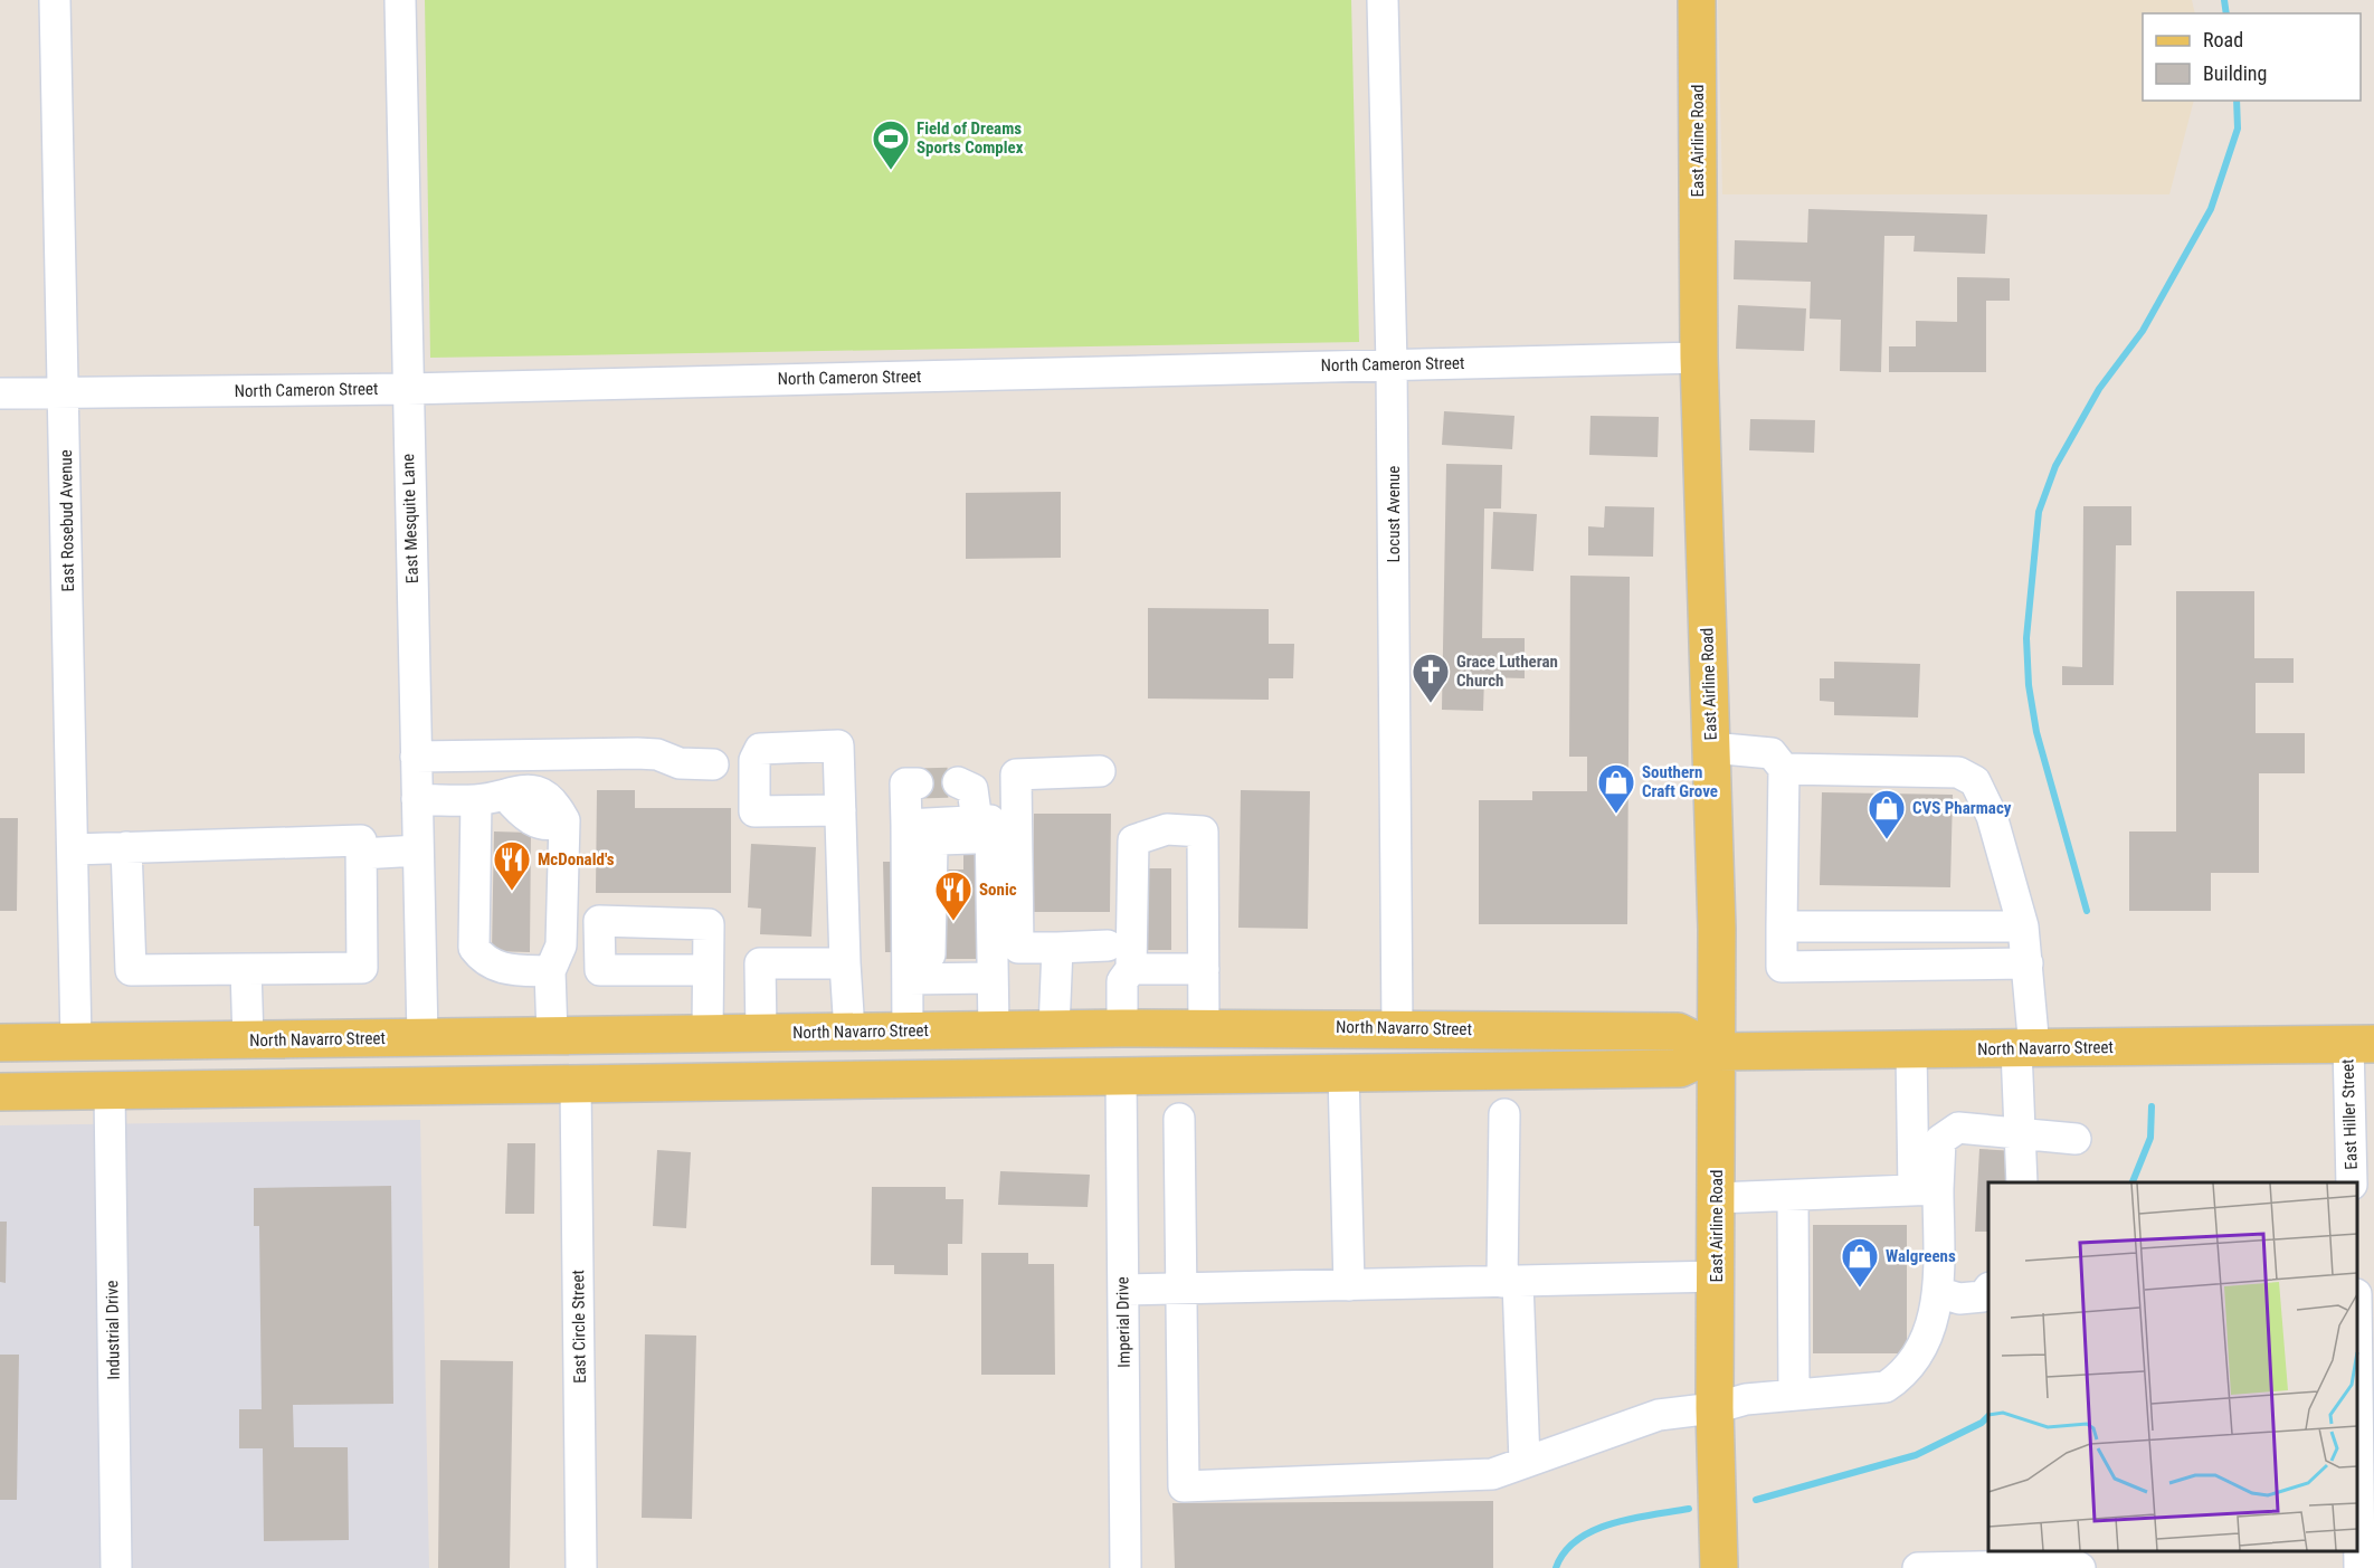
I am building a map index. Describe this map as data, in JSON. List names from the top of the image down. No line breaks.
{"streets":{"main road":["East Airline Road","North Navarro Street"],"street":["North Cameron Street","Locust Avenue","East Mesquite Lane","East Rosebud Avenue","East Hiller Street","Imperial Drive","East Circle Street","Industrial Drive"]},"crossings":[["East Airline Road","North Cameron Street"],["East Airline Road","North Navarro Street"],["North Cameron Street","Locust Avenue"],["North Cameron Street","East Mesquite Lane"],["North Cameron Street","East Rosebud Avenue"],["Locust Avenue","North Navarro Street"],["East Mesquite Lane","North Navarro Street"],["East Rosebud Avenue","North Navarro Street"],["North Navarro Street","East Hiller Street"],["North Navarro Street","Imperial Drive"],["North Navarro Street","East Circle Street"],["North Navarro Street","Industrial Drive"]],"places":{"sports":["Field of Dreams Sports Complex"],"church":["Grace Lutheran Church"],"shop":["Southern Craft Grove","CVS Pharmacy","Walgreens"],"restaurant":["McDonald's","Sonic"]},"legend":["Road","Building"]}
